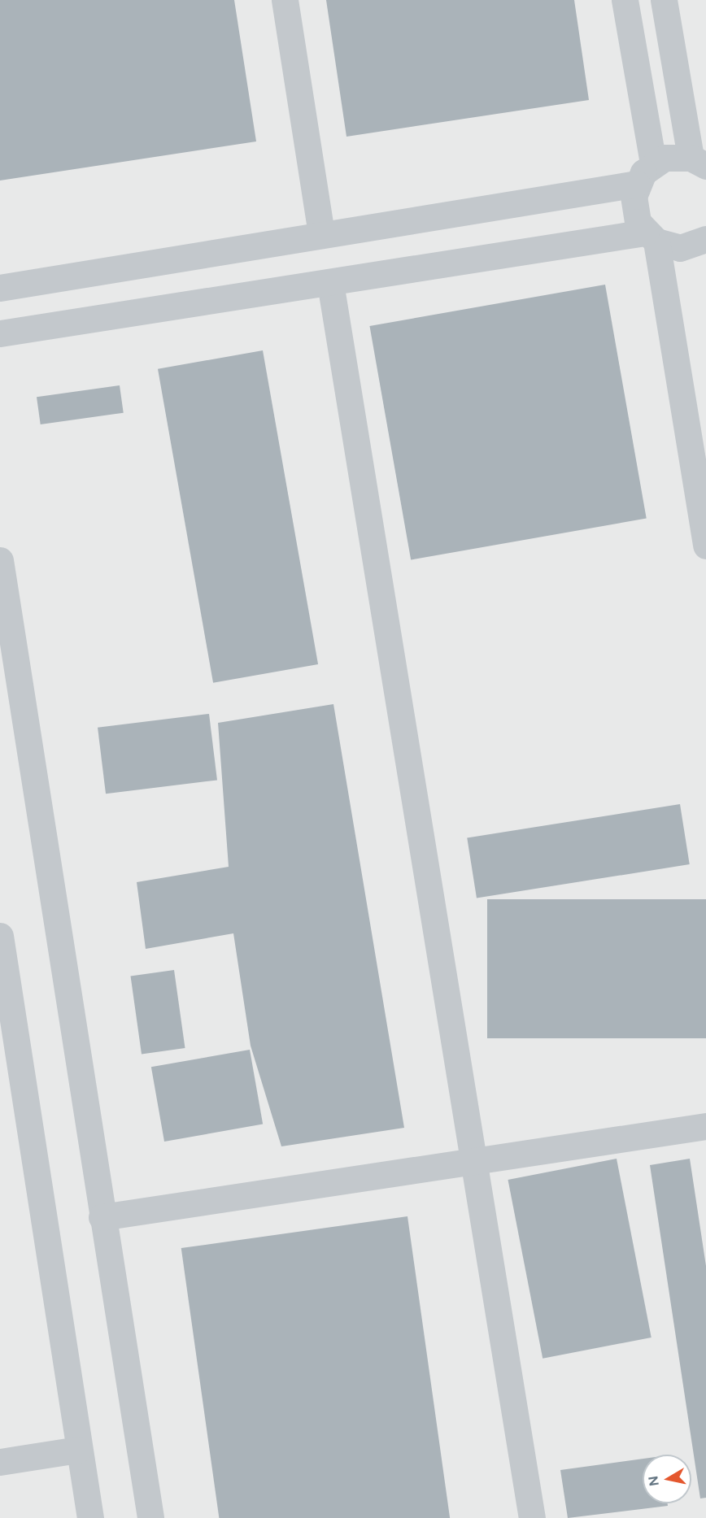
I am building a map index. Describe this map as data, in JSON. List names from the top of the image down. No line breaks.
{"north":"left"}
